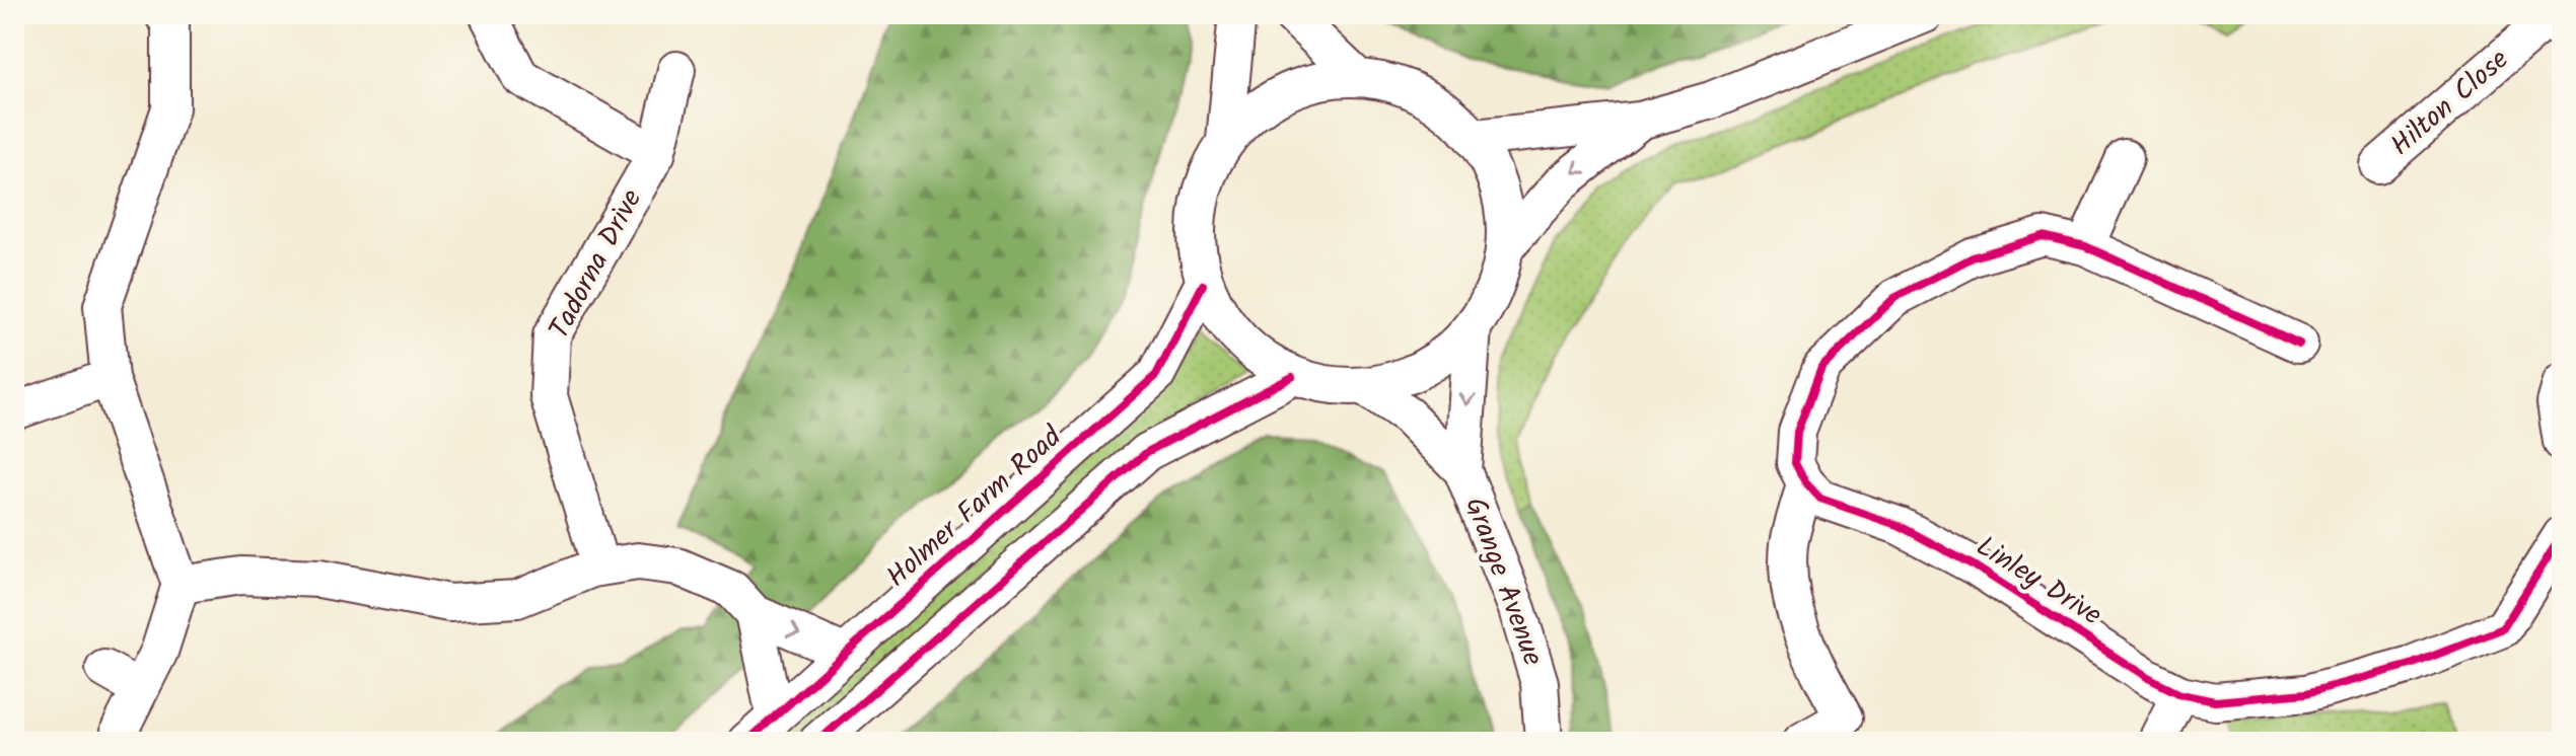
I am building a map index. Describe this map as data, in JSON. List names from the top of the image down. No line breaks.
{"streets":{"street":["Hilton Close","Tadorna Drive","Holmer Farm Road","Grange Avenue","Linley Drive"]}}
